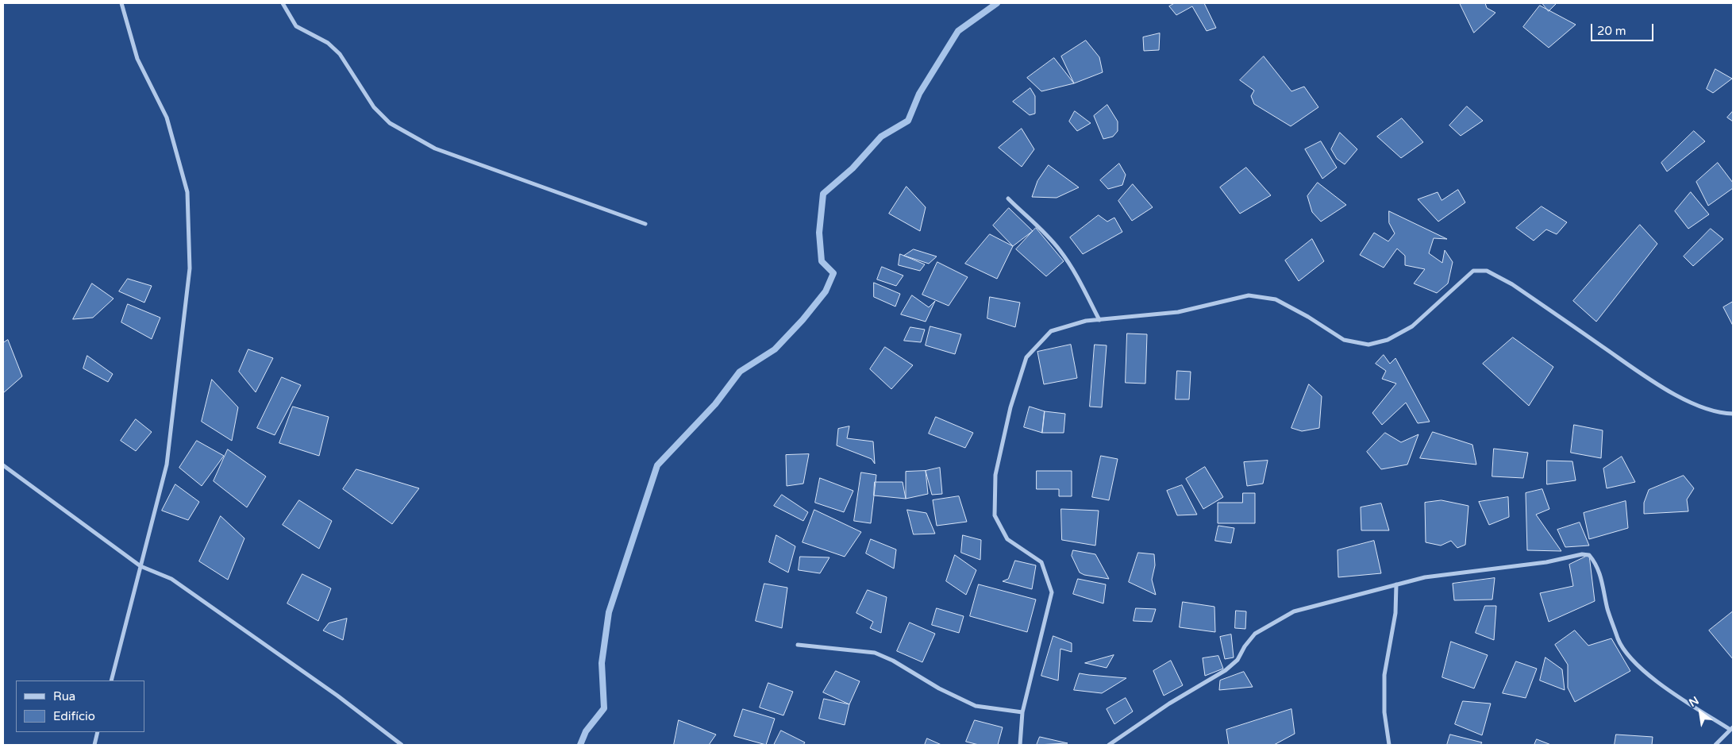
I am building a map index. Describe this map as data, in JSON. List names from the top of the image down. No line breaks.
{"legend":["Rua","Edifício"],"scale_bar":"20 m","north":"top left"}
